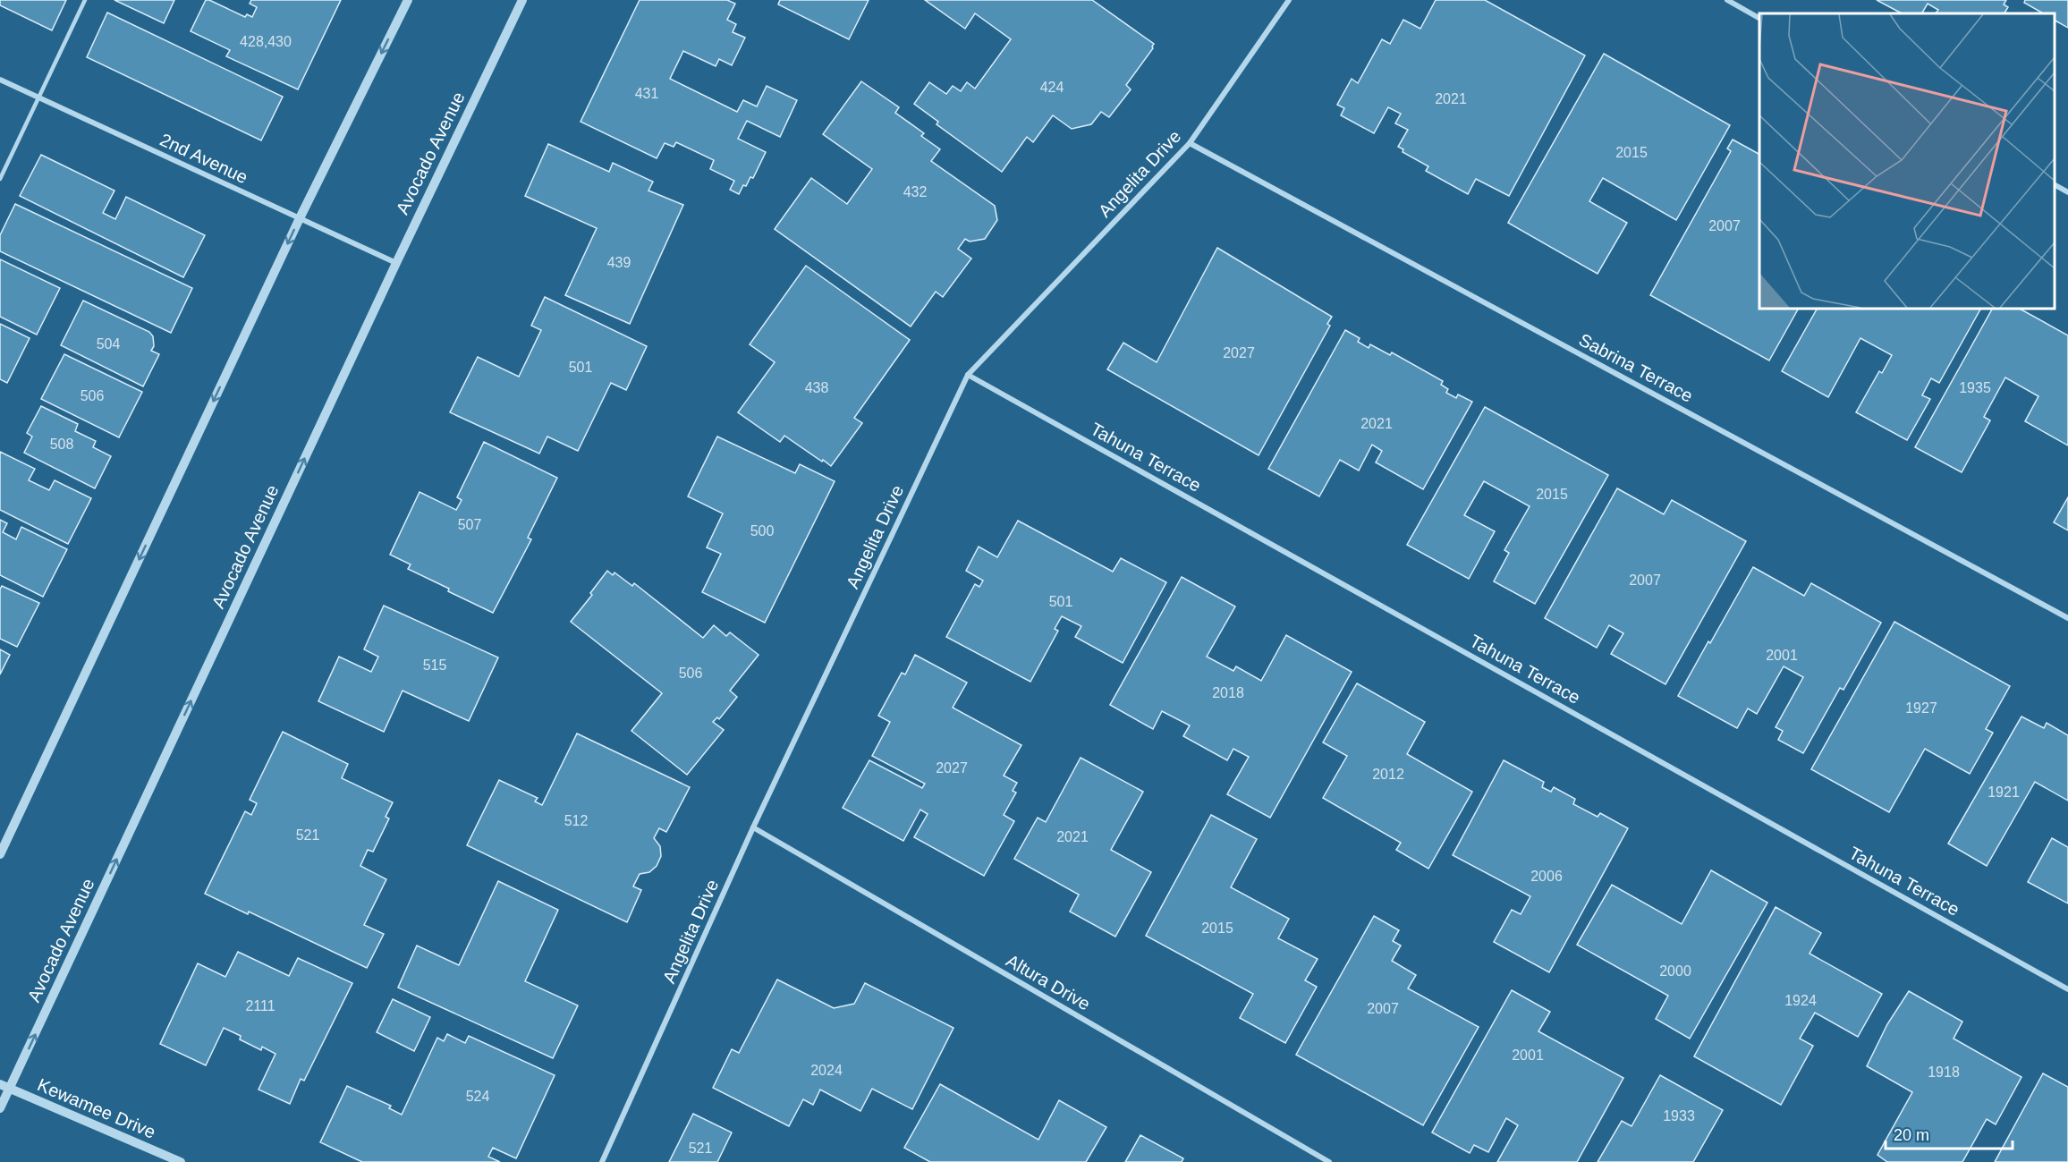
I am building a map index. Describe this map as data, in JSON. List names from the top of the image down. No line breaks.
{"streets":{"street":["Avocado Avenue","2nd Avenue","Angelita Drive","Sabrina Terrace","Tahuna Terrace","Altura Drive","Kewamee Drive"]},"crossings":[["Avocado Avenue","2nd Avenue"],["Avocado Avenue","Kewamee Drive"],["Angelita Drive","Sabrina Terrace"],["Angelita Drive","Tahuna Terrace"],["Angelita Drive","Altura Drive"]],"one_way":["Avocado Avenue"],"house_numbers":["428,430","424","431","2021","2015","432","2007","439","504","2027","501","438","1935","506","2021","508","2015","507","500","2007","501","2001","515","506","2018","1927","2027","2012","1921","512","521","2021","2006","2015","2000","1924","2111","2007","2001","2024","1918","524","1933","521"],"scale_bar":"20 m"}
